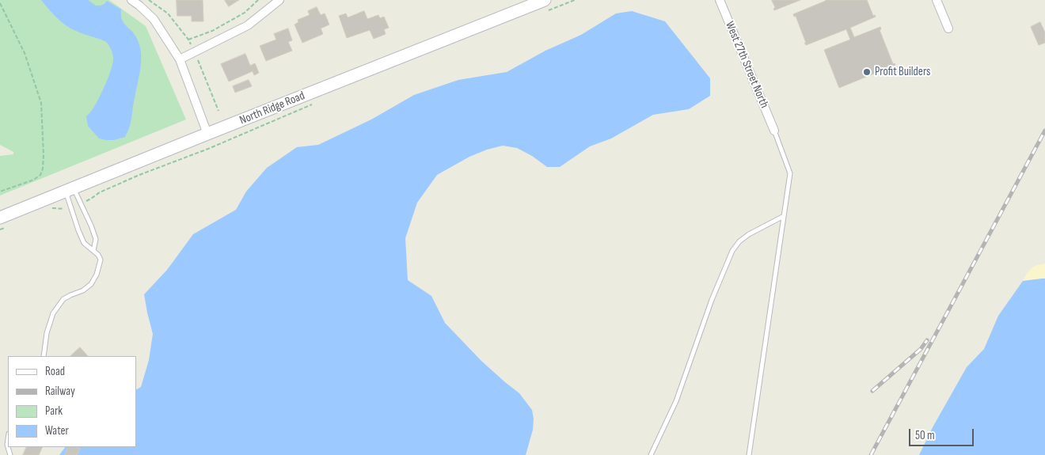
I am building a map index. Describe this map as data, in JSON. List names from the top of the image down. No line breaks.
{"streets":{"main road":["North Ridge Road"],"street":["West 27th Street North"]},"places":["Profit Builders"],"legend":["Road","Railway","Park","Water"],"scale_bar":"50 m"}
